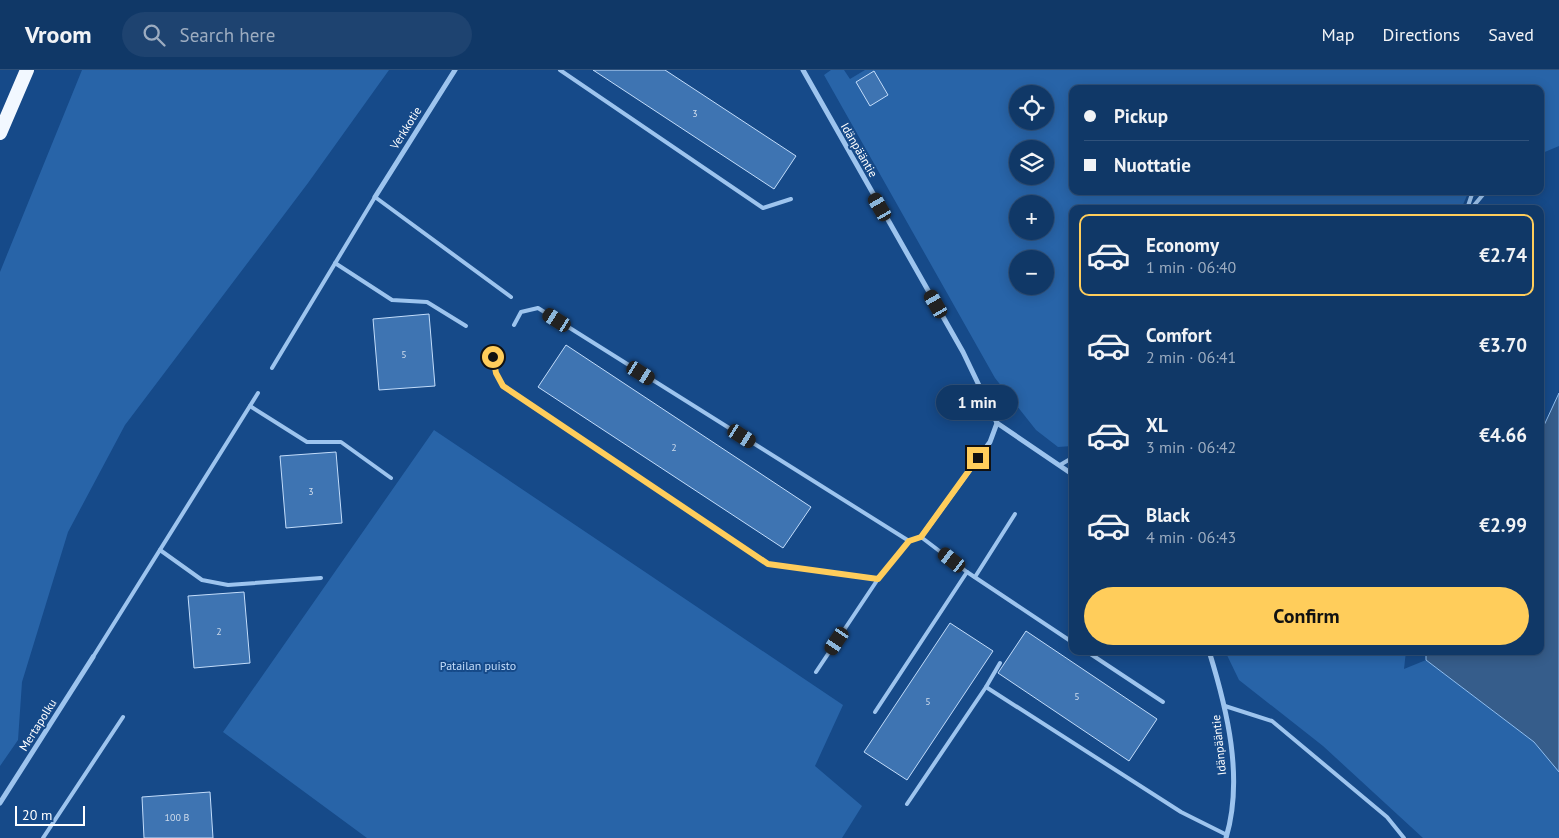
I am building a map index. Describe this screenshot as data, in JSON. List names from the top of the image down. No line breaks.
{"streets":{"street":["Verkkotie","Idänpääntie","Mertapolku"]},"parks":["Patailan puisto"],"house_numbers":["3","5","2","3","2","5","5","100 B"],"scale_bar":"20 m","page":{"header":"Vroom","search":"Search here","nav":["Map","Directions","Saved"],"map_buttons":["+","−"],"banner":["Pickup","Nuottatie"],"list":[{"name":"Economy","note":"1 min · 06:40","value":"€2.74"},{"name":"Comfort","note":"2 min · 06:41","value":"€3.70"},{"name":"XL","note":"3 min · 06:42","value":"€4.66"},{"name":"Black","note":"4 min · 06:43","value":"€2.99"}],"bubble":"1 min","buttons":"Confirm","scale":"20 m"}}
